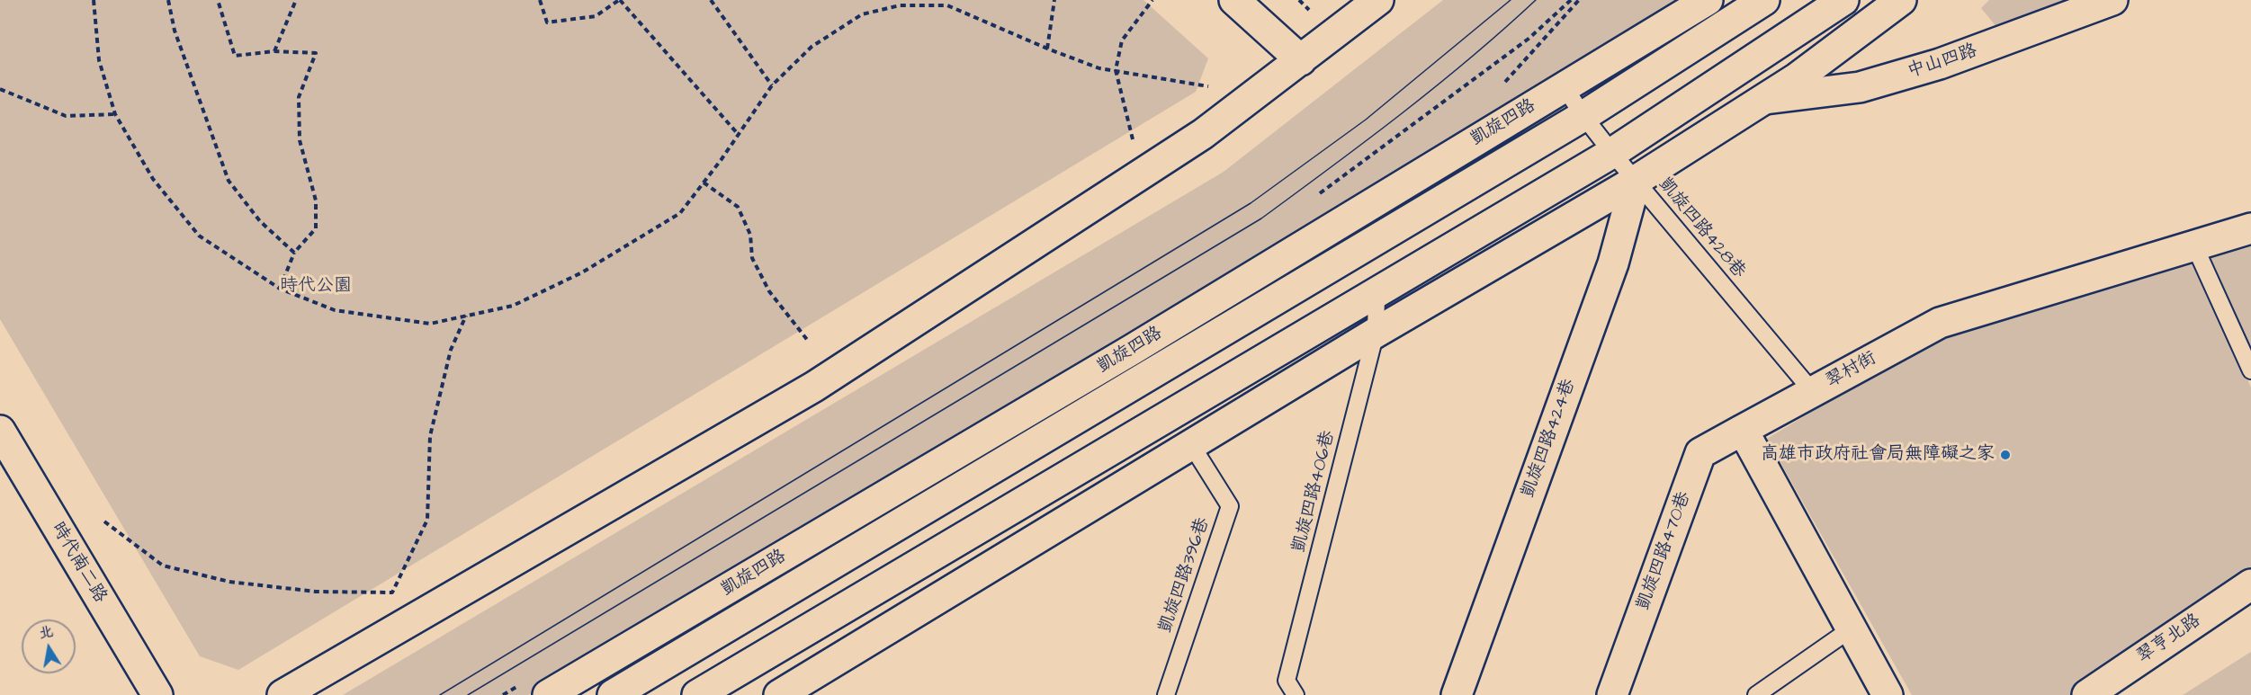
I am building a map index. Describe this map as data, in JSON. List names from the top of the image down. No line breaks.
{"streets":{"street":["中山四路","凱旋四路","翠村街","凱旋四路424巷","凱旋四路470巷","時代南二路","翠亨北路"],"lane":["凱旋四路428巷","凱旋四路406巷","凱旋四路396巷"]},"crossings":[["凱旋四路","凱旋四路428巷"],["凱旋四路428巷","翠村街"],["凱旋四路428巷","凱旋四路424巷"],["翠村街","凱旋四路470巷"]],"parks":["時代公園"],"places":["高雄市政府社會局無障礙之家"],"north":"top"}
